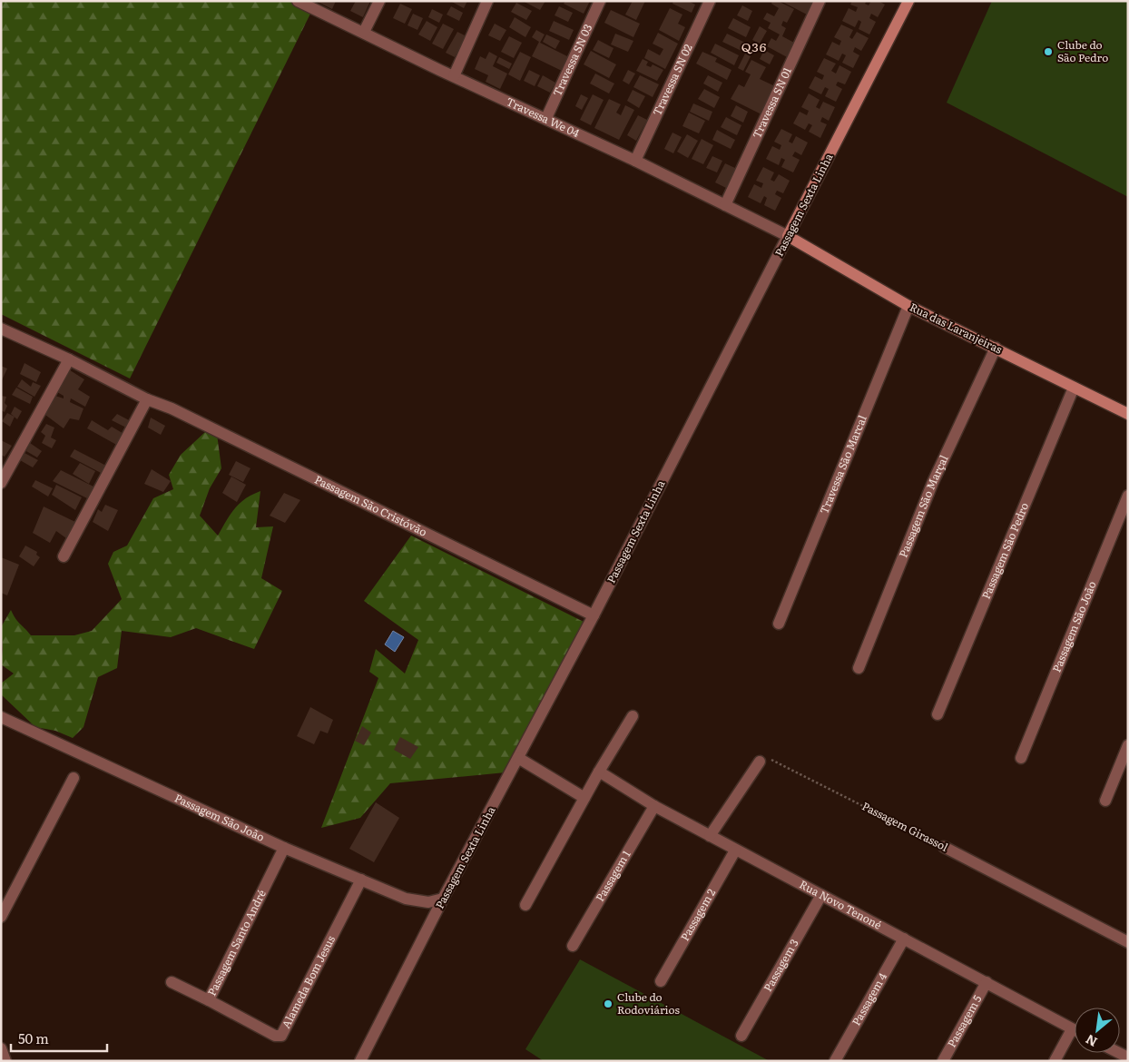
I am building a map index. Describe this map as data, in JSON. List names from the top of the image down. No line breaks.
{"streets":{"street":["Travessa SN 03","Travessa SN 02","Travessa SN 01","Travessa We 04","Passagem Sexta Linha","Rua das Laranjeiras","Travessa São Marcal","Passagem São Cristóvão","Passagem São Marçal","Passagem São Pedro","Passagem São João","Passagem Girassol","Passagem 1","Rua Novo Tenoné","Passagem 2","Passagem Santo André","Passagem 3","Alameda Bom Jesus","Passagem 4","Passagem 5"]},"crossings":[["Travessa SN 03","Travessa We 04"],["Travessa SN 02","Travessa We 04"],["Travessa SN 01","Travessa We 04"],["Travessa We 04","Passagem Sexta Linha"],["Travessa We 04","Rua das Laranjeiras"],["Passagem Sexta Linha","Rua das Laranjeiras"],["Passagem Sexta Linha","Passagem São Cristóvão"],["Passagem Sexta Linha","Passagem São João"],["Rua das Laranjeiras","Travessa São Marcal"],["Rua das Laranjeiras","Passagem São Marçal"],["Rua das Laranjeiras","Passagem São Pedro"],["Passagem São João","Passagem Santo André"],["Passagem São João","Alameda Bom Jesus"],["Passagem 1","Rua Novo Tenoné"],["Rua Novo Tenoné","Passagem 2"],["Rua Novo Tenoné","Passagem 3"],["Rua Novo Tenoné","Passagem 4"],["Rua Novo Tenoné","Passagem 5"],["Passagem Santo André","Alameda Bom Jesus"]],"districts":["Q36"],"places":["Clube do São Pedro","Clube do Rodoviários"],"scale_bar":"50 m","north":"bottom left"}
